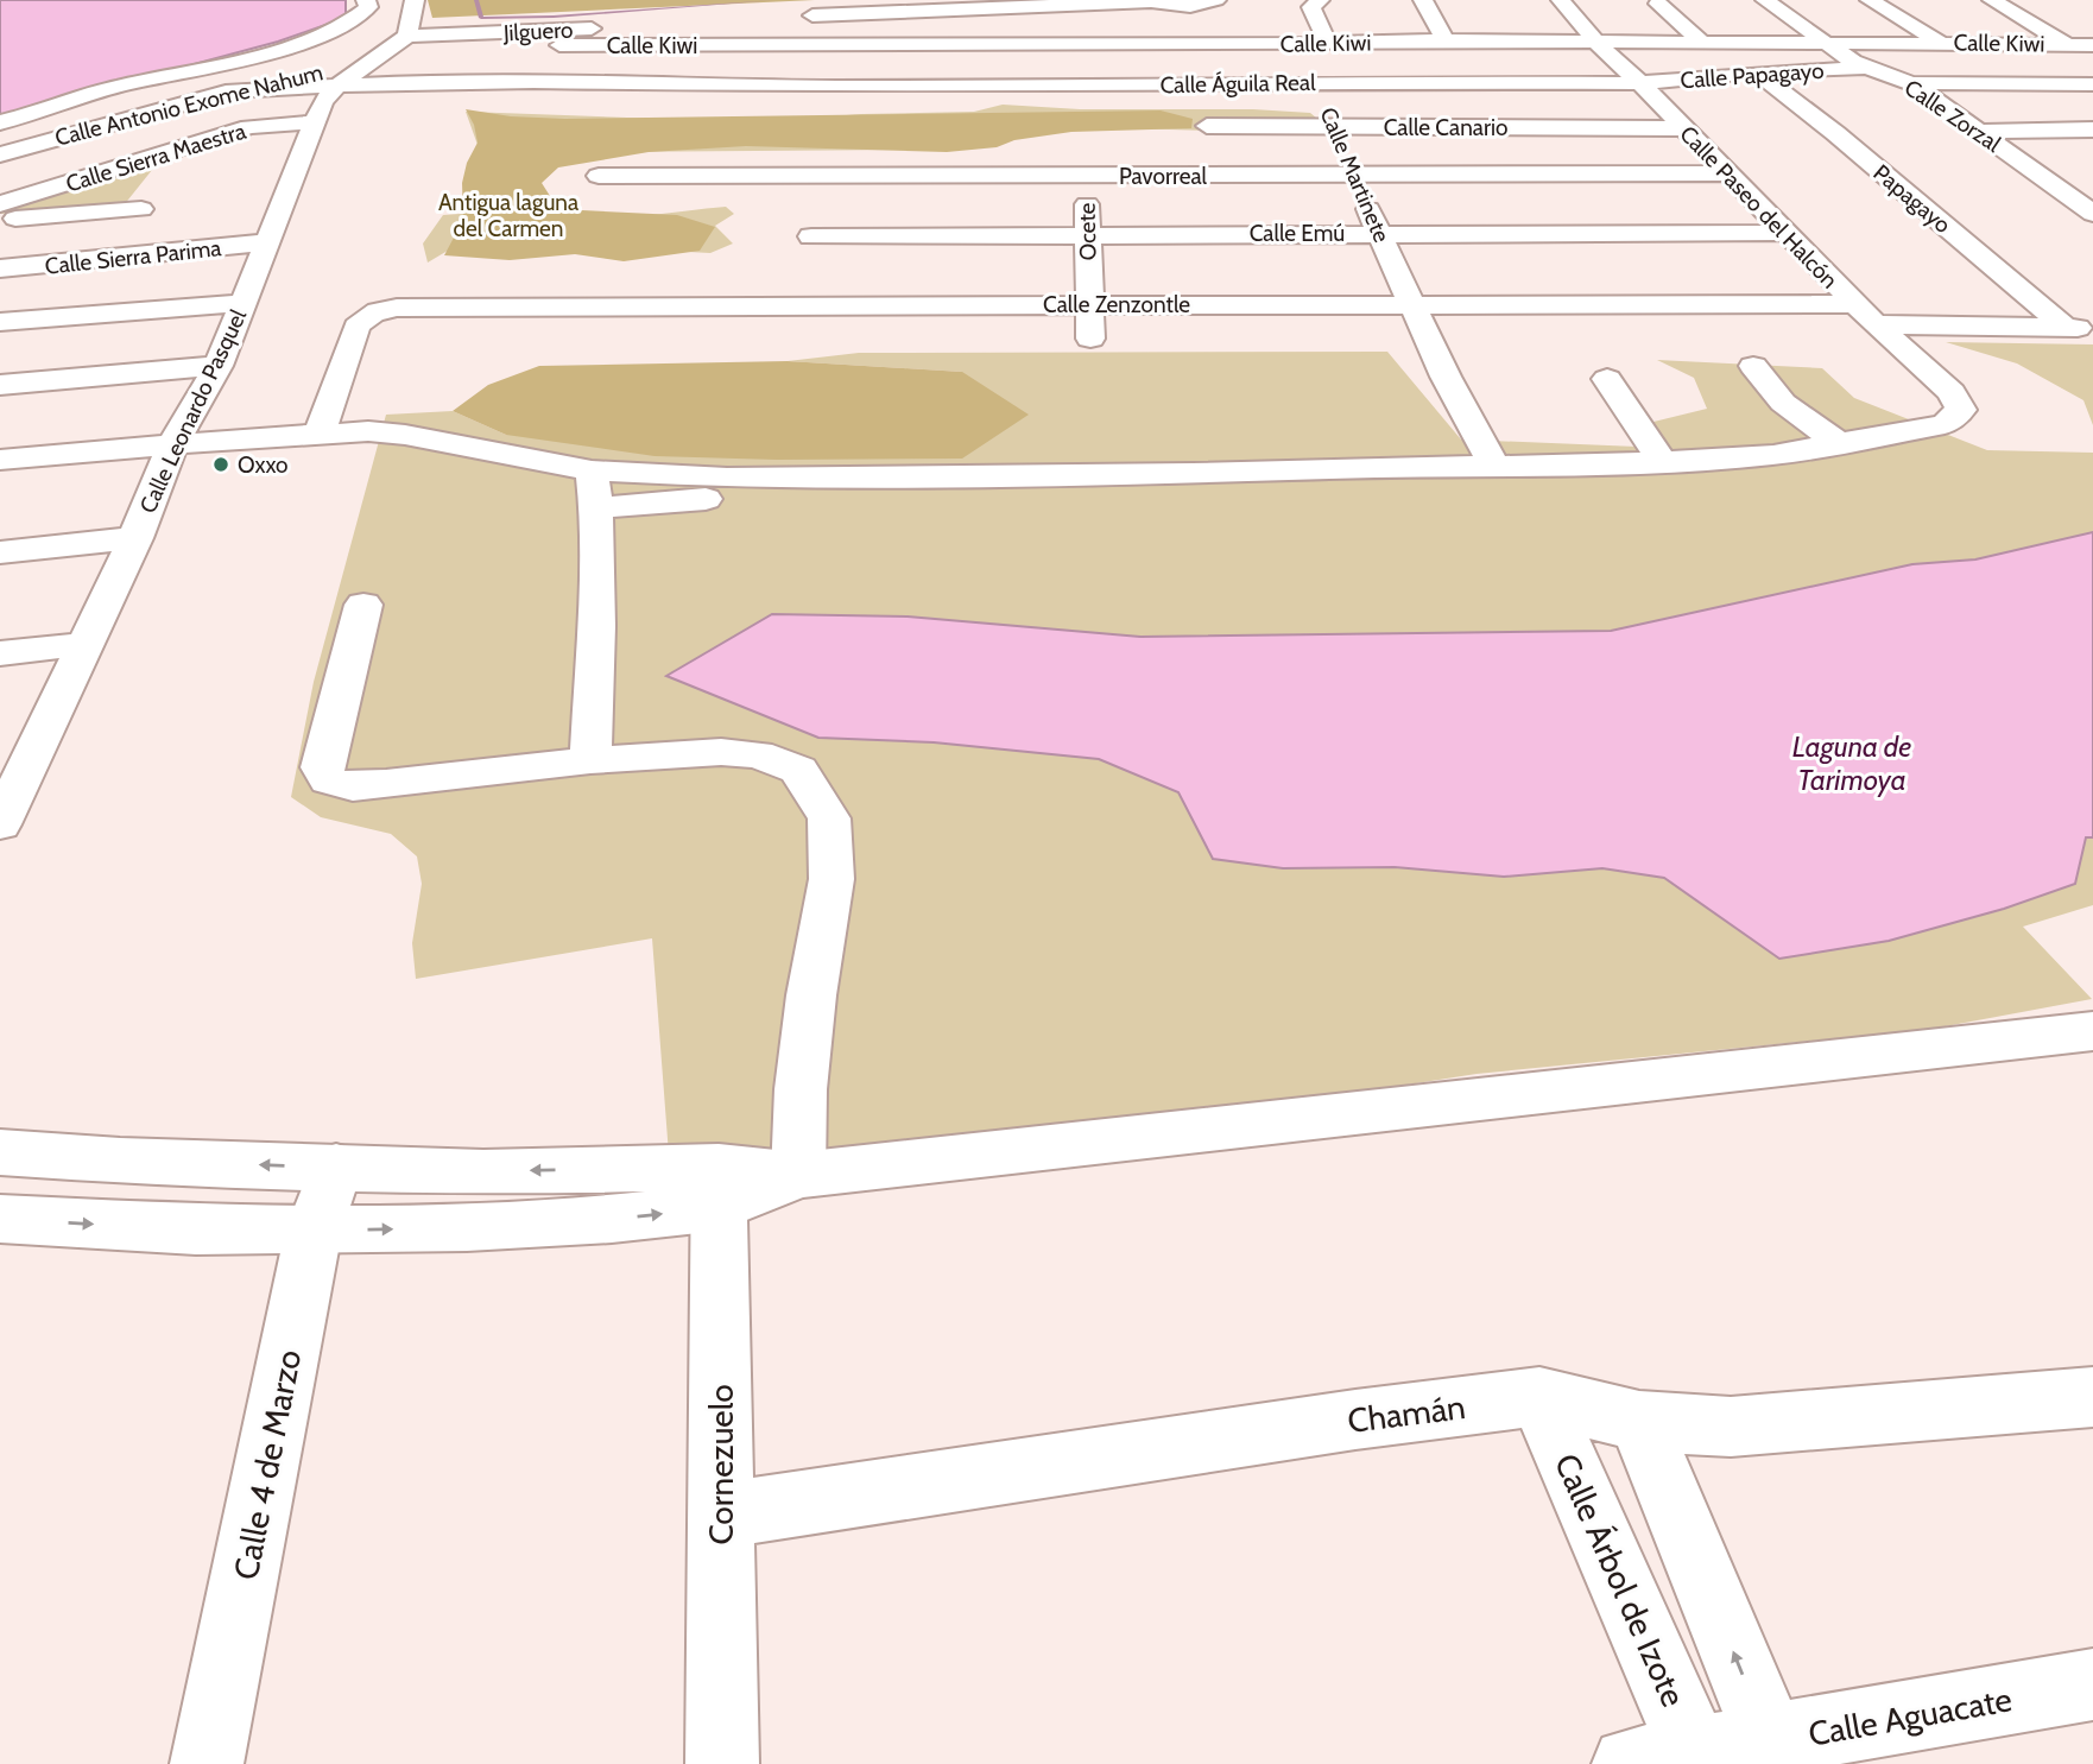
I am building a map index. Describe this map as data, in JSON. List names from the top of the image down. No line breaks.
{"streets":{"street":["Jilguero","Calle Kiwi","Calle Papagayo","Calle Águila Real","Calle Antonio Exome Nahum","Calle Zorzal","Calle Canario","Calle Sierra Maestra","Calle Martinete","Pavorreal","Papagayo","Calle Paseo del Halcón","Ocete","Calle Emú","Calle Sierra Parima","Calle Zenzontle","Calle Leonardo Pasquel","Chamán","Calle 4 de Marzo","Cornezuelo","Calle Árbol de Izote","Calle Aguacate"]},"crossings":[["Jilguero","Calle Kiwi"],["Jilguero","Calle Leonardo Pasquel"],["Calle Kiwi","Calle Zorzal"],["Calle Kiwi","Calle Martinete"],["Calle Kiwi","Calle Paseo del Halcón"],["Calle Papagayo","Calle Águila Real"],["Calle Papagayo","Calle Zorzal"],["Calle Papagayo","Papagayo"],["Calle Papagayo","Calle Paseo del Halcón"],["Calle Águila Real","Calle Antonio Exome Nahum"],["Calle Águila Real","Calle Martinete"],["Calle Águila Real","Calle Paseo del Halcón"],["Calle Águila Real","Calle Leonardo Pasquel"],["Calle Antonio Exome Nahum","Calle Leonardo Pasquel"],["Calle Canario","Calle Martinete"],["Calle Canario","Calle Paseo del Halcón"],["Calle Sierra Maestra","Calle Leonardo Pasquel"],["Calle Martinete","Pavorreal"],["Calle Martinete","Calle Emú"],["Calle Martinete","Calle Zenzontle"],["Pavorreal","Calle Paseo del Halcón"],["Pavorreal","Ocete"],["Calle Paseo del Halcón","Calle Emú"],["Calle Paseo del Halcón","Calle Zenzontle"],["Ocete","Calle Emú"],["Ocete","Calle Zenzontle"],["Calle Sierra Parima","Calle Leonardo Pasquel"],["Chamán","Cornezuelo"],["Chamán","Calle Árbol de Izote"],["Calle Árbol de Izote","Calle Aguacate"]],"water":["Laguna de Tarimoya"],"parks":["Antigua laguna del Carmen"],"places":["Oxxo"]}
